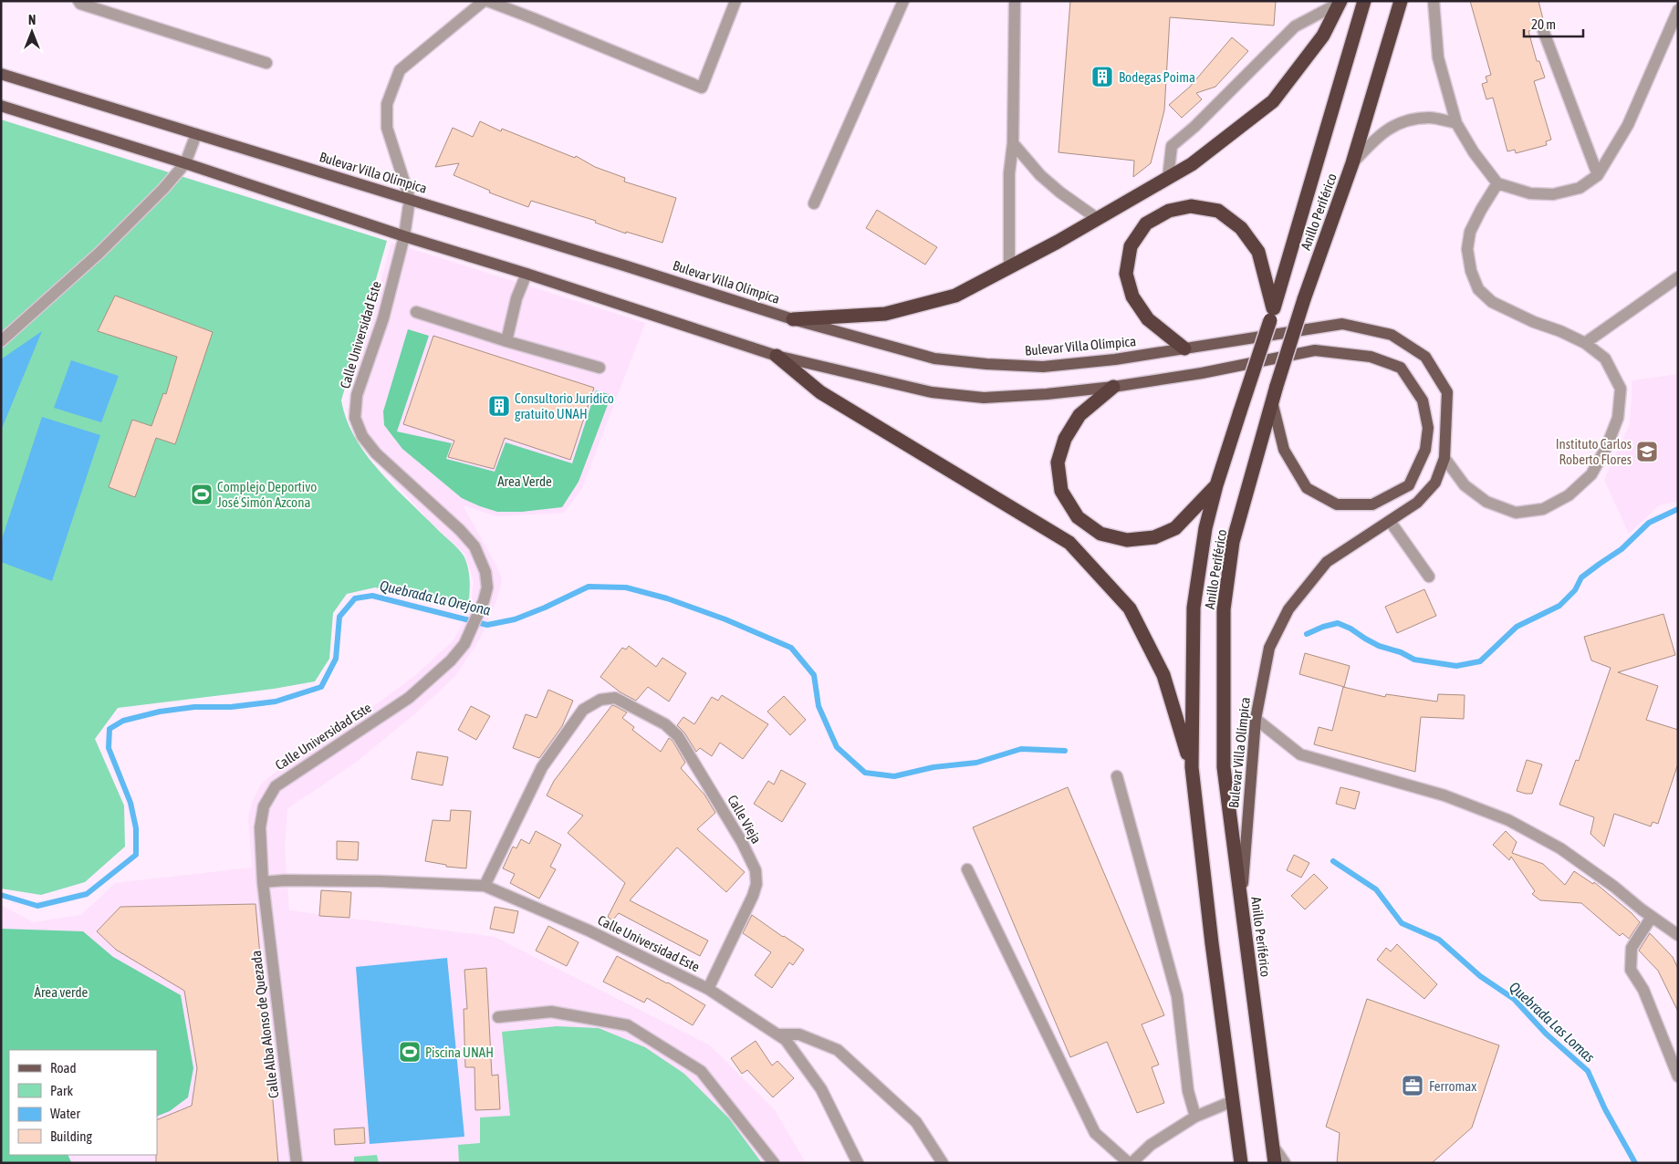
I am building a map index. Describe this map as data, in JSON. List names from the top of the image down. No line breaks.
{"streets":{"highway":["Anillo Periférico"],"main road":["Bulevar Villa Olímpica"],"street":["Calle Universidad Este","Calle Vieja","Calle Alba Alonso de Quezada"]},"crossings":[["Bulevar Villa Olímpica","Anillo Periférico"],["Bulevar Villa Olímpica","Calle Universidad Este"],["Calle Universidad Este","Calle Vieja"],["Calle Universidad Este","Calle Alba Alonso de Quezada"]],"water":["Quebrada La Orejona","Quebrada Las Lomas"],"parks":["Area Verde","Àrea verde"],"places":{"building":["Bodegas Poima","Consultorio Juridico gratuito UNAH"],"school or university":["Instituto Carlos Roberto Flores"],"sports":["Complejo Deportivo José Simón Azcona","Piscina UNAH"],"office":["Ferromax"]},"legend":["Road","Park","Water","Building"],"scale_bar":"20 m","north":"top"}
